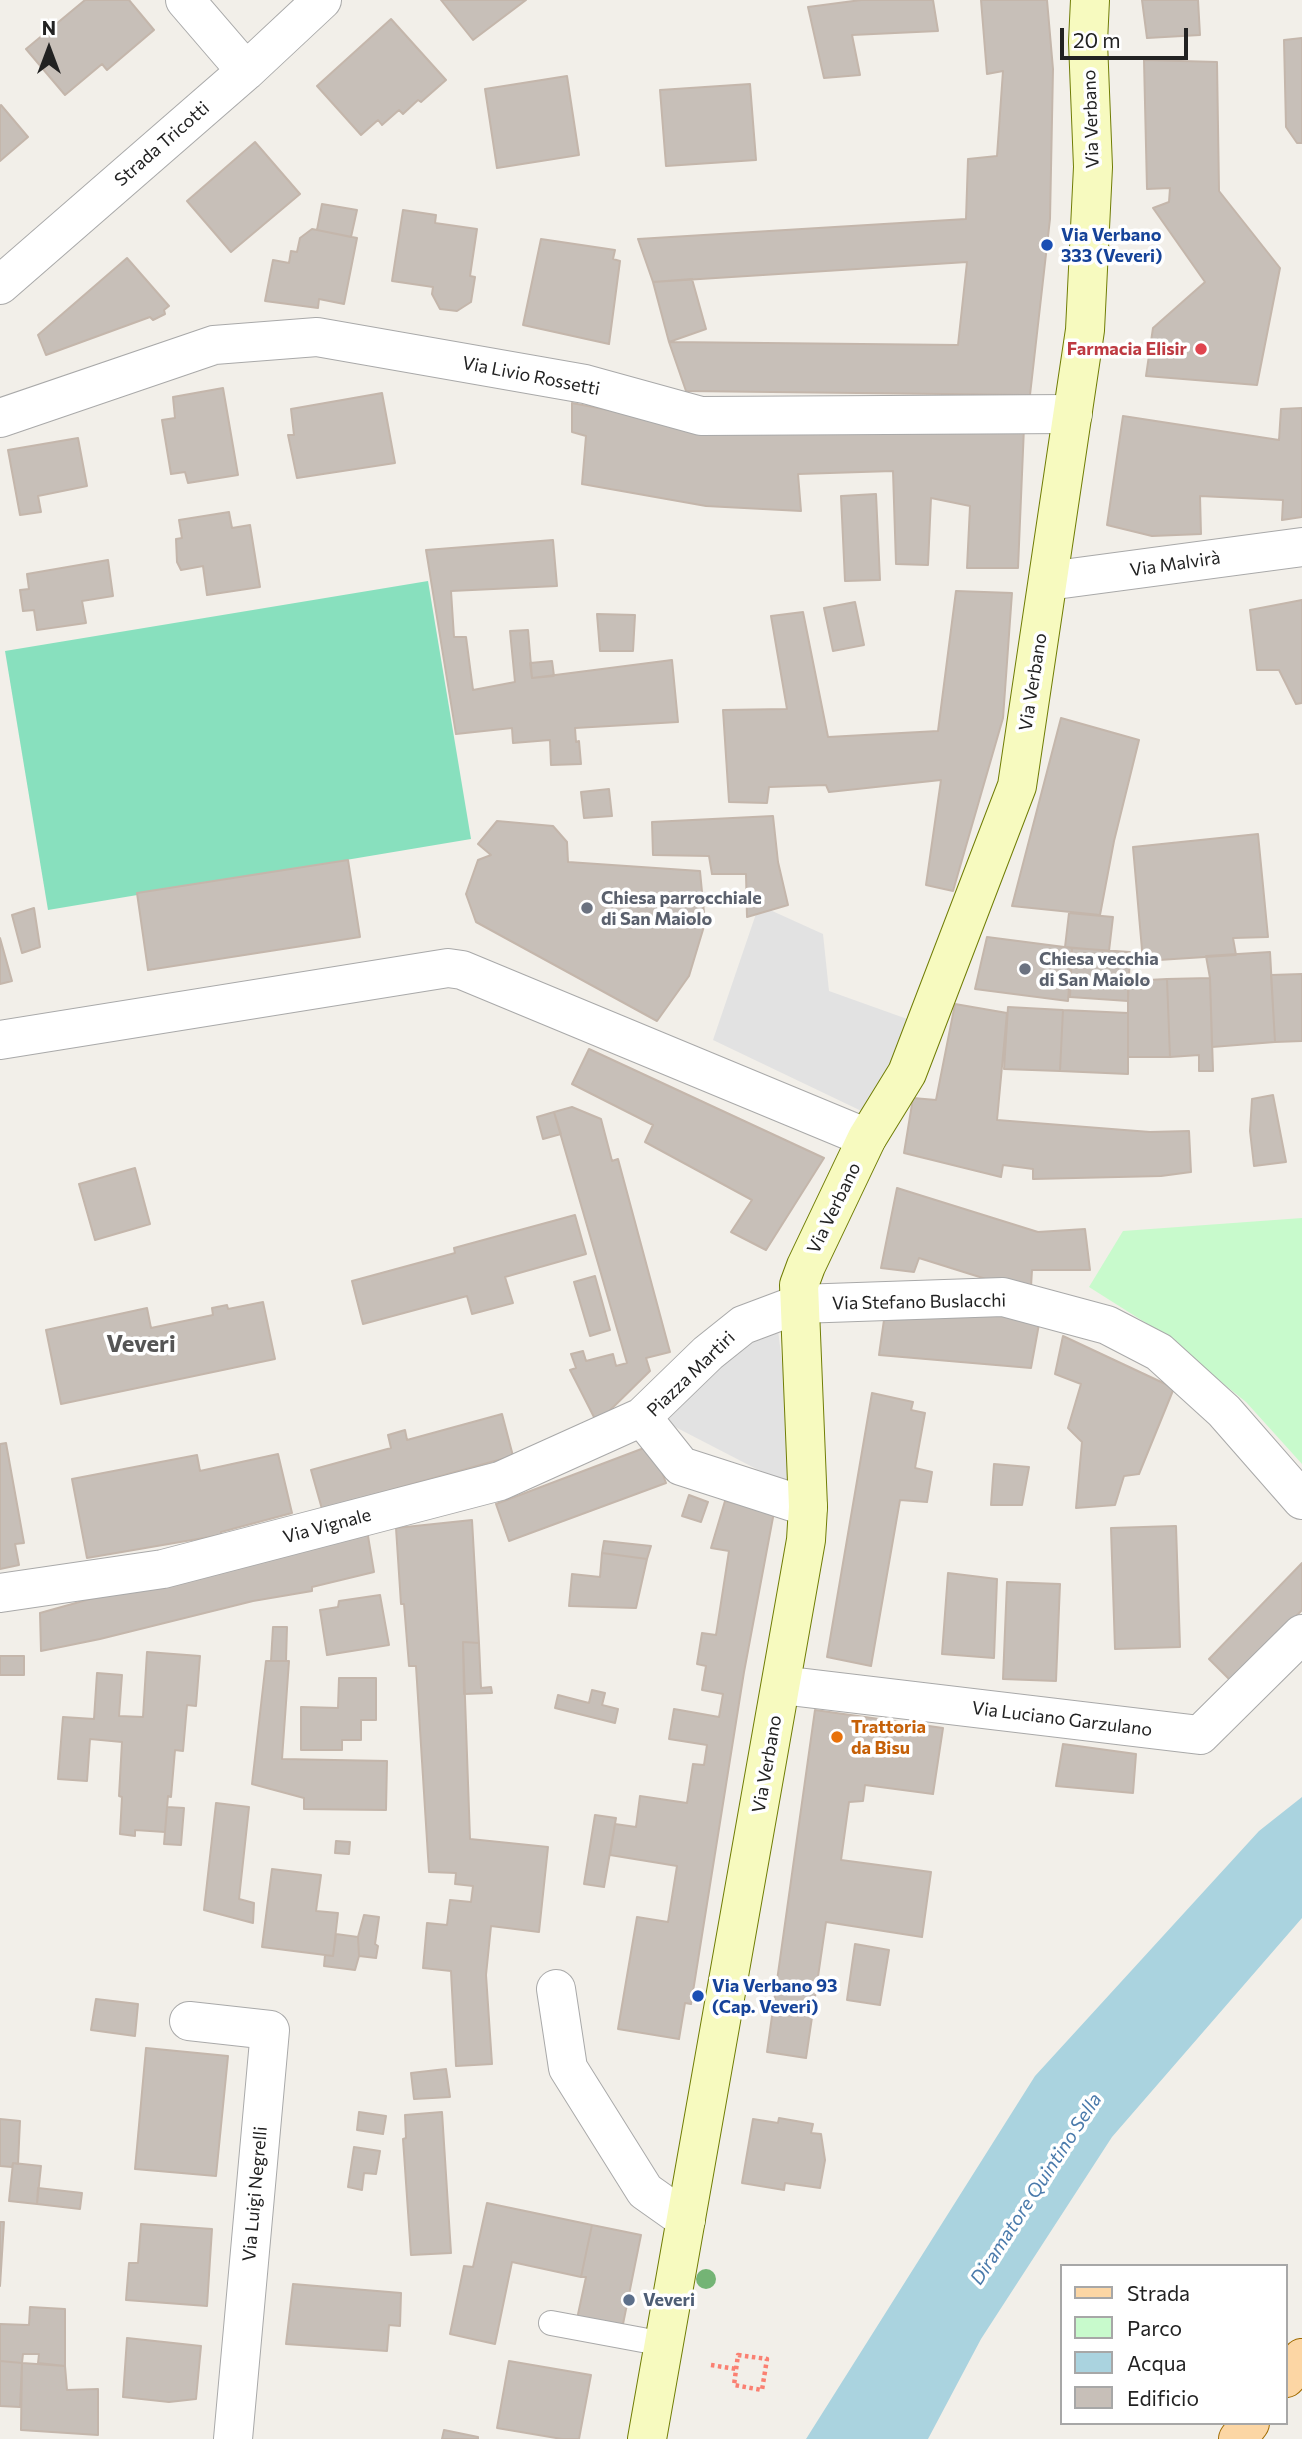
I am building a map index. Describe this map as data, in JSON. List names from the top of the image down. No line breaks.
{"streets":{"street":["Via Verbano","Strada Tricotti","Via Livio Rossetti","Via Malvirà","Via Stefano Buslacchi","Piazza Martiri","Via Vignale","Via Luciano Garzulano","Via Luigi Negrelli"]},"crossings":[["Via Verbano","Via Livio Rossetti"],["Via Verbano","Via Malvirà"],["Via Verbano","Via Stefano Buslacchi"],["Via Verbano","Piazza Martiri"],["Via Verbano","Via Luciano Garzulano"],["Via Stefano Buslacchi","Piazza Martiri"],["Piazza Martiri","Via Vignale"]],"districts":["Veveri"],"water":["Diramatore Quintino Sella"],"places":["Via Verbano 333 (Veveri)","Farmacia Elisir","Chiesa parrocchiale di San Maiolo","Chiesa vecchia di San Maiolo","Trattoria da Bisu","Via Verbano 93 (Cap. Veveri)","Veveri"],"legend":["Strada","Parco","Acqua","Edificio"],"scale_bar":"20 m","north":"top"}
